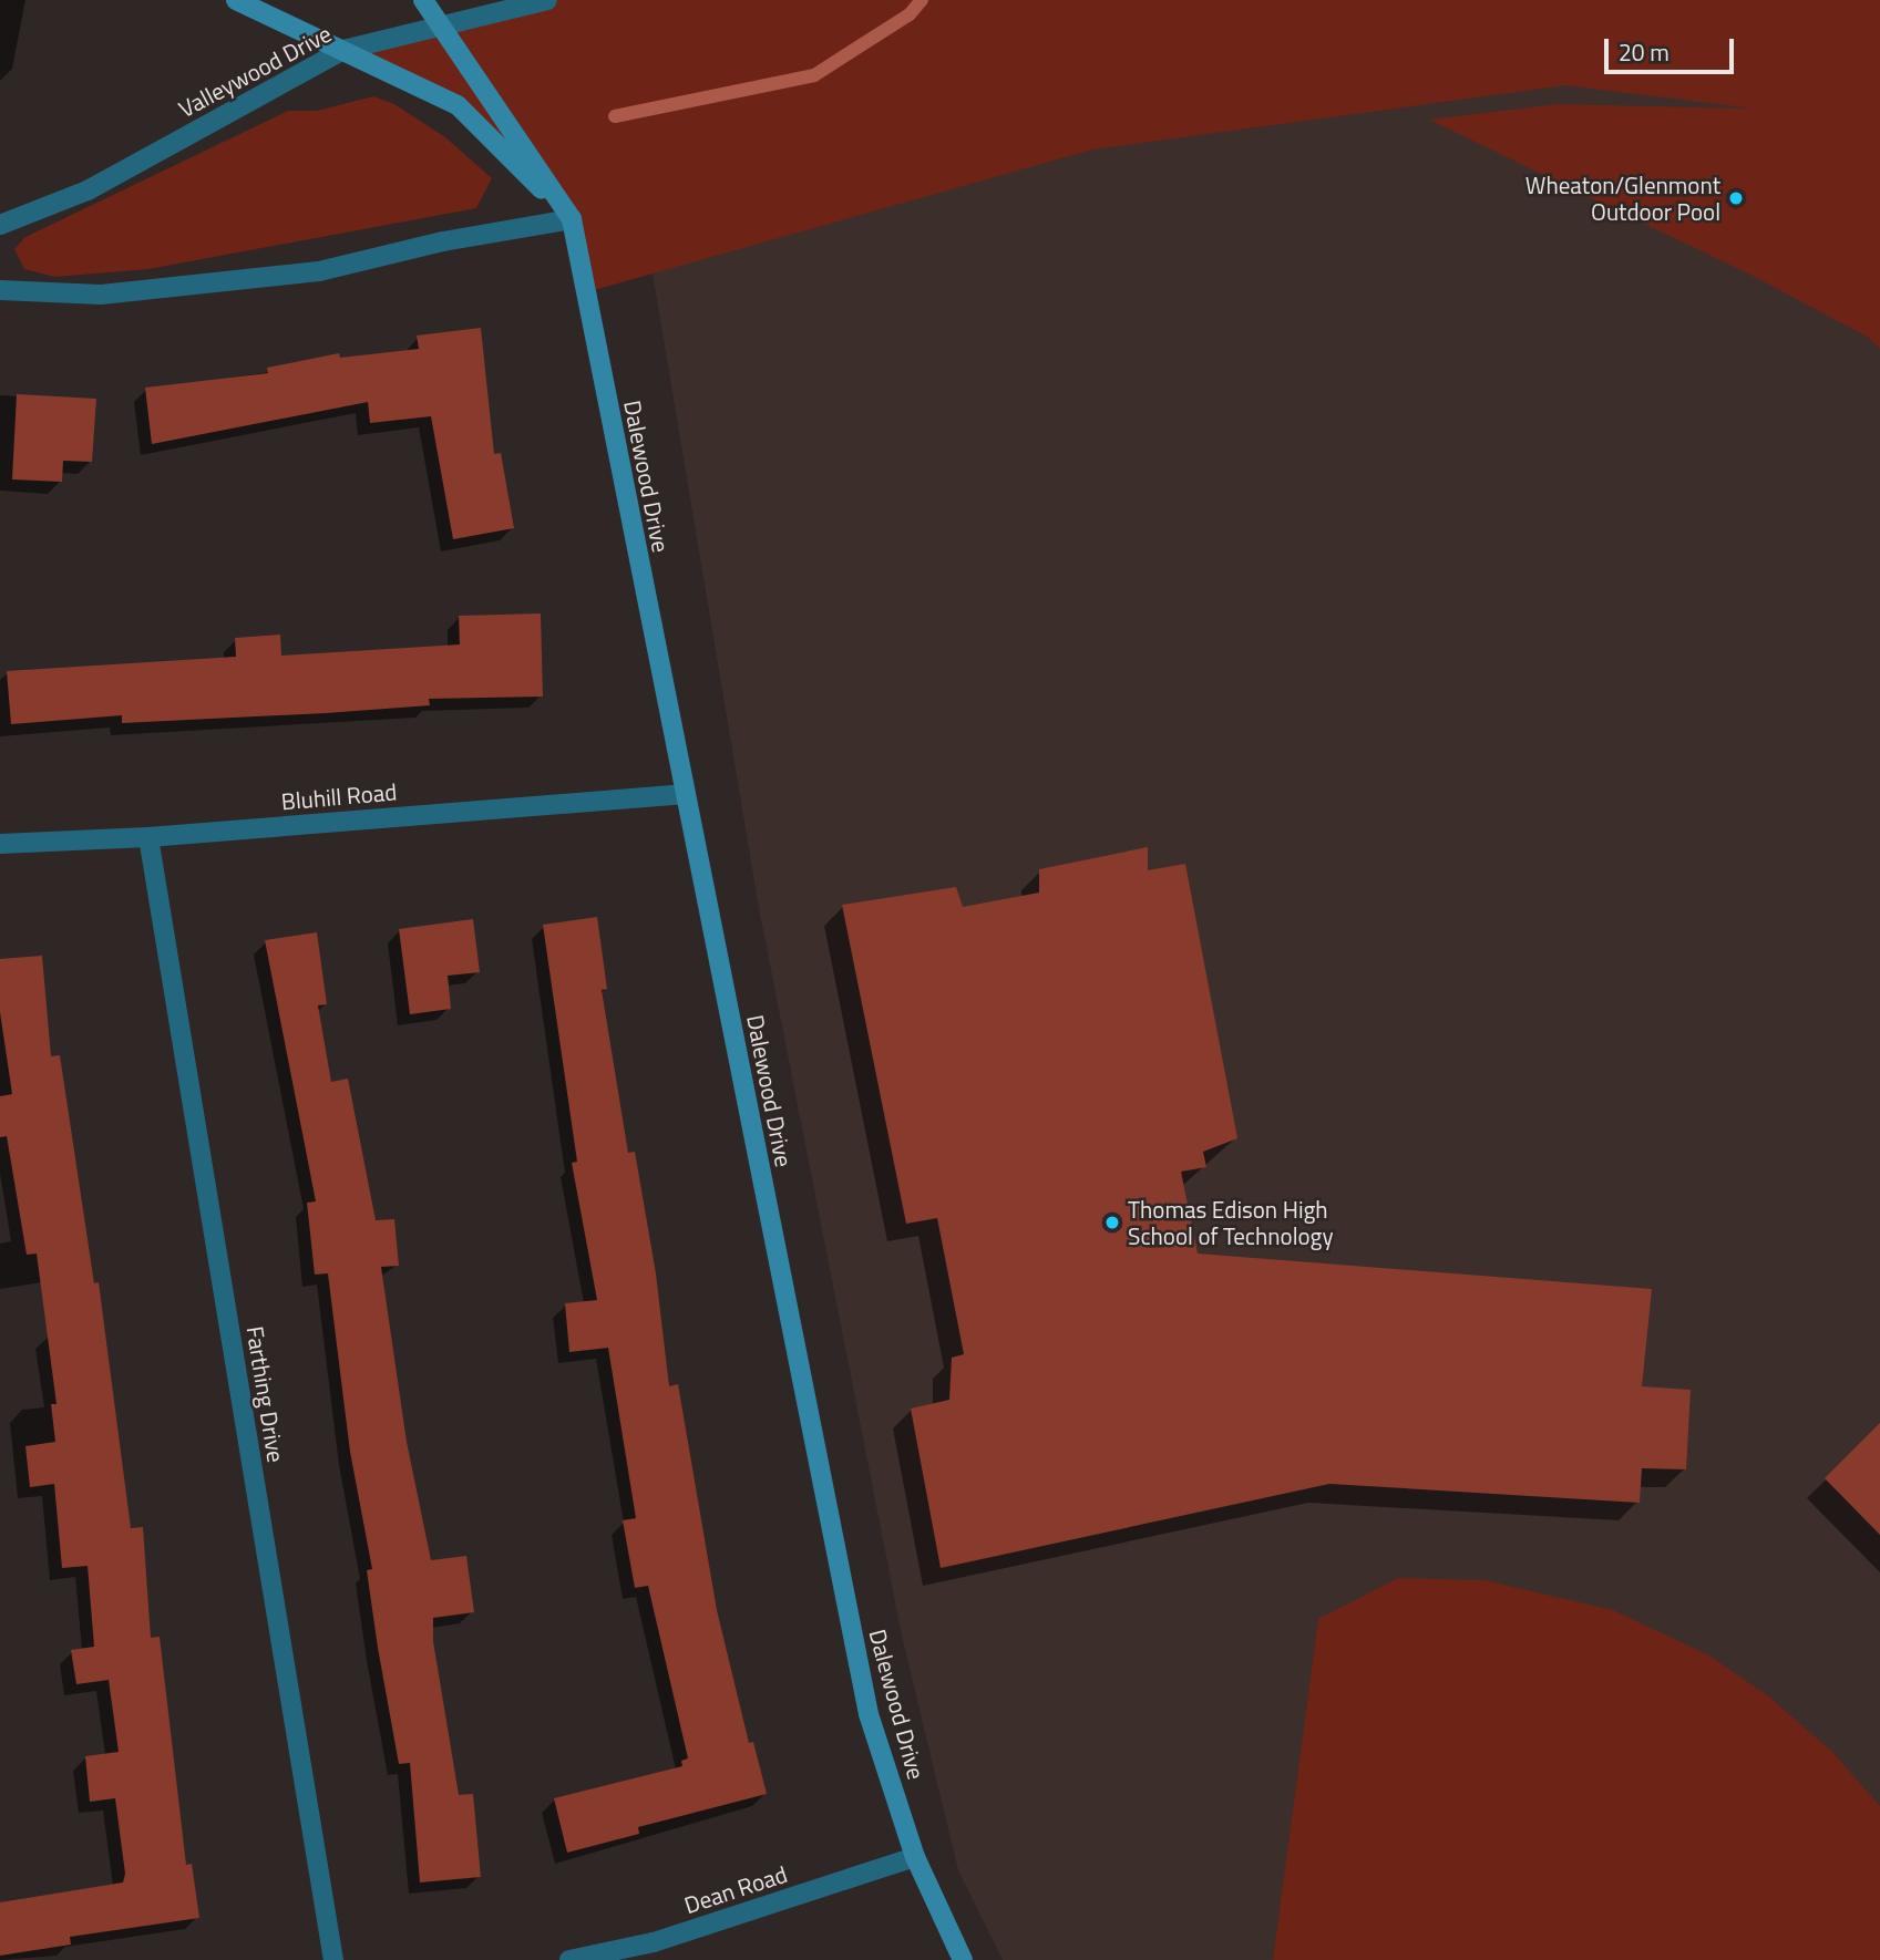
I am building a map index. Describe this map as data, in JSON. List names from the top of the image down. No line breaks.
{"streets":{"street":["Valleywood Drive","Dalewood Drive","Bluhill Road","Farthing Drive","Dean Road"]},"crossings":[["Valleywood Drive","Dalewood Drive"],["Dalewood Drive","Bluhill Road"],["Dalewood Drive","Dean Road"],["Bluhill Road","Farthing Drive"]],"places":["Wheaton/Glenmont Outdoor Pool","Thomas Edison High School of Technology"],"scale_bar":"20 m"}
